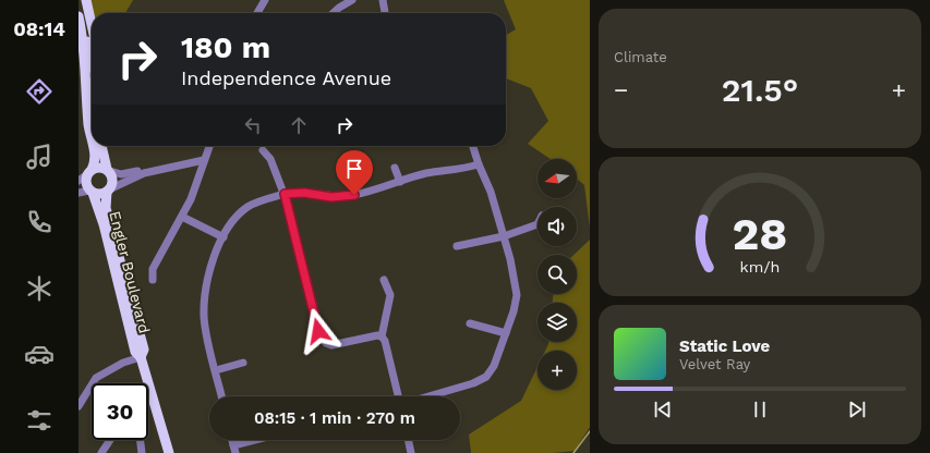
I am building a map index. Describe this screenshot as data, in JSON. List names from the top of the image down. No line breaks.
{"streets":{"main road":["Engler Boulevard"]},"north":"left","page":{"tabs":"08:14","tile":"Climate","turn":["180 m","Independence Avenue"],"heat":["−","21.5°","+"],"map_buttons":"+","song":["Static Love","Velvet Ray"],"limit":"30","trip":"08:15 · 1 min · 270 m","gauge":["28","km/h"]}}
